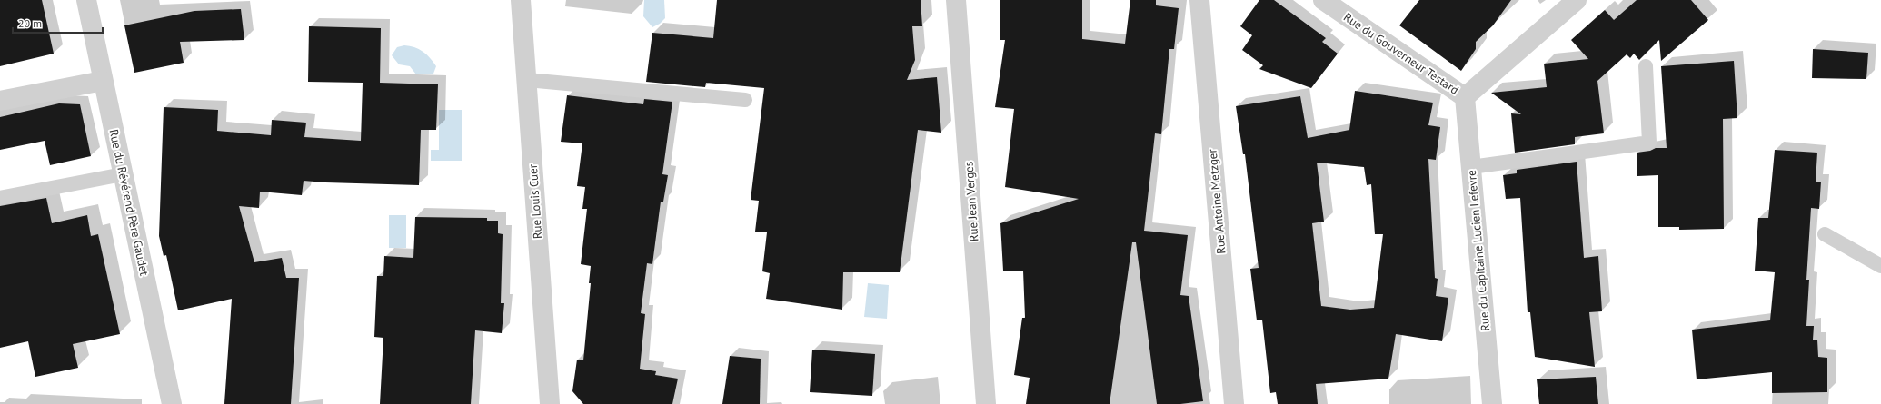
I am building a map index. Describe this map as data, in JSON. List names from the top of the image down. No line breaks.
{"streets":{"street":["Rue du Gouverneur Testard","Rue Louis Cuer","Rue Jean Verges","Rue Antoine Metzger","Rue du Révérend Père Gaudet","Rue du Capitaine Lucien Lefevre"]},"crossings":[["Rue du Gouverneur Testard","Rue du Capitaine Lucien Lefevre"]],"scale_bar":"20 m"}
